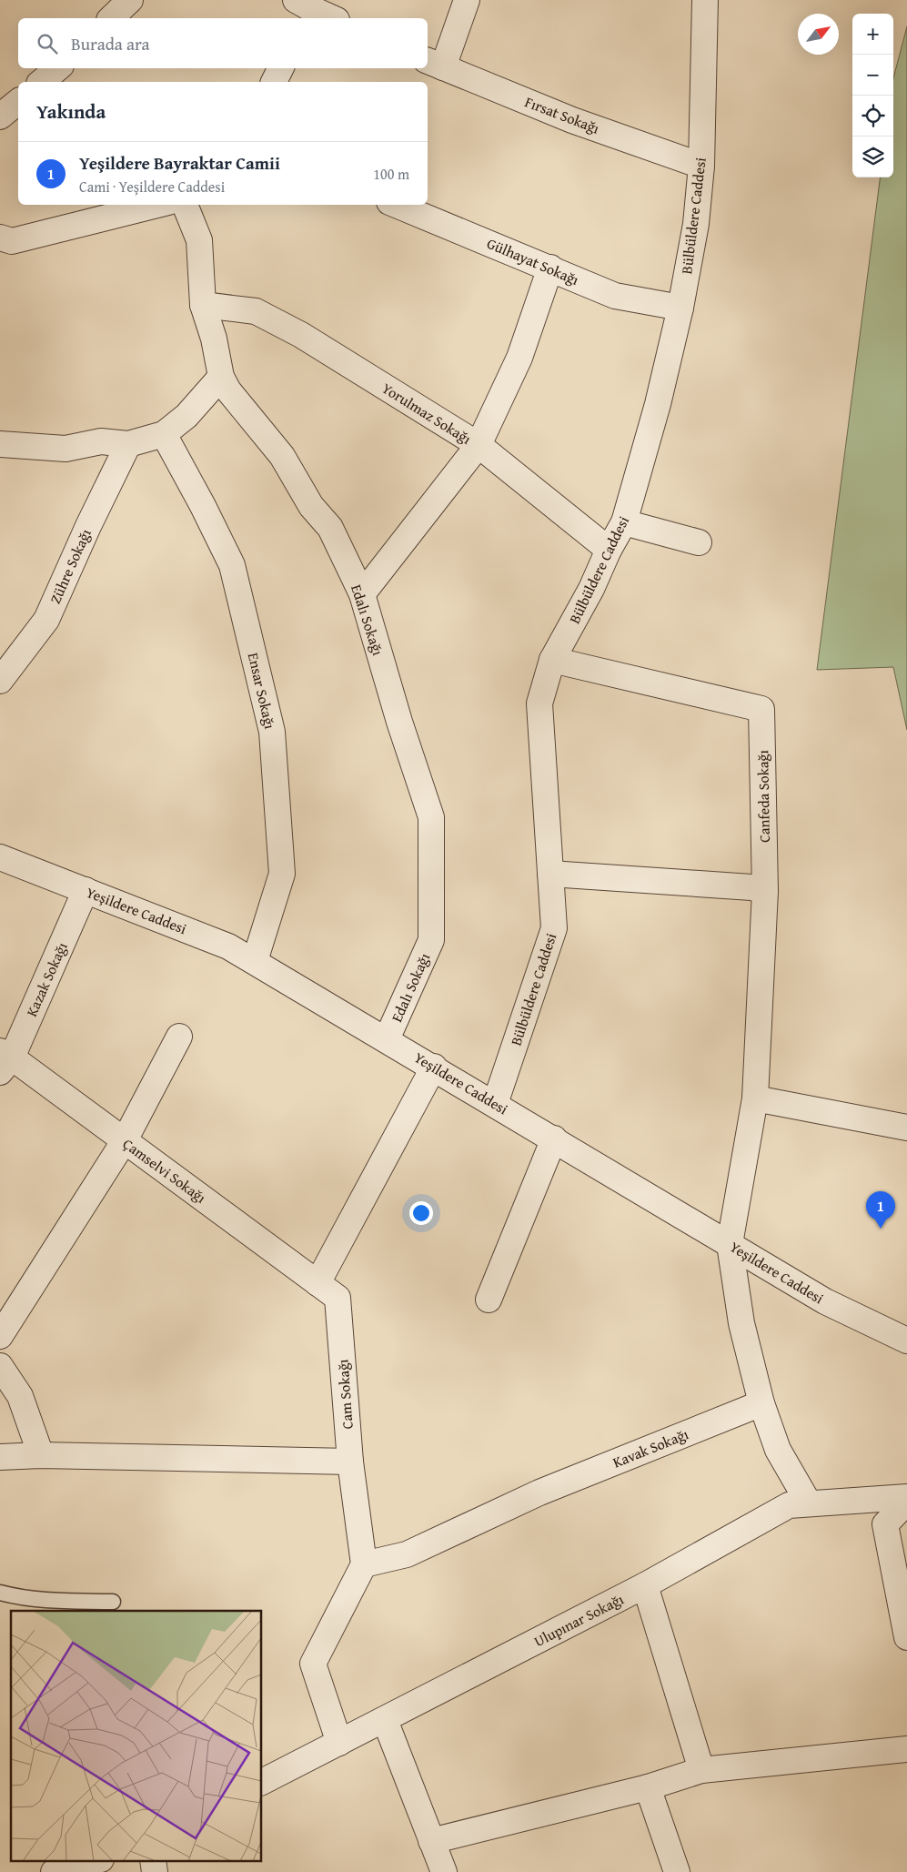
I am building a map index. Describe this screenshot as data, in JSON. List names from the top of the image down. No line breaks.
{"streets":{"street":["Fırsat Sokağı","Bülbüldere Caddesi","Gülhayat Sokağı","Yorulmaz Sokağı","Zühre Sokağı","Edalı Sokağı","Ensar Sokağı","Canfeda Sokağı","Yeşildere Caddesi","Kazak Sokağı","Çamselvi Sokağı","Cam Sokağı","Kavak Sokağı","Ulupınar Sokağı"]},"crossings":[["Fırsat Sokağı","Bülbüldere Caddesi"],["Bülbüldere Caddesi","Gülhayat Sokağı"],["Bülbüldere Caddesi","Canfeda Sokağı"],["Bülbüldere Caddesi","Yeşildere Caddesi"],["Gülhayat Sokağı","Yorulmaz Sokağı"],["Yorulmaz Sokağı","Edalı Sokağı"],["Edalı Sokağı","Yeşildere Caddesi"],["Ensar Sokağı","Yeşildere Caddesi"],["Canfeda Sokağı","Yeşildere Caddesi"],["Yeşildere Caddesi","Kazak Sokağı"],["Kazak Sokağı","Çamselvi Sokağı"],["Çamselvi Sokağı","Cam Sokağı"],["Cam Sokağı","Kavak Sokağı"]],"north":"top right","page":{"map_buttons":["+","−"],"search":"Burada ara","heading":"Yakında","list":[{"mark":"1","name":"Yeşildere Bayraktar Camii","note":"Cami · Yeşildere Caddesi","value":"100 m"}],"pins":"1"}}
